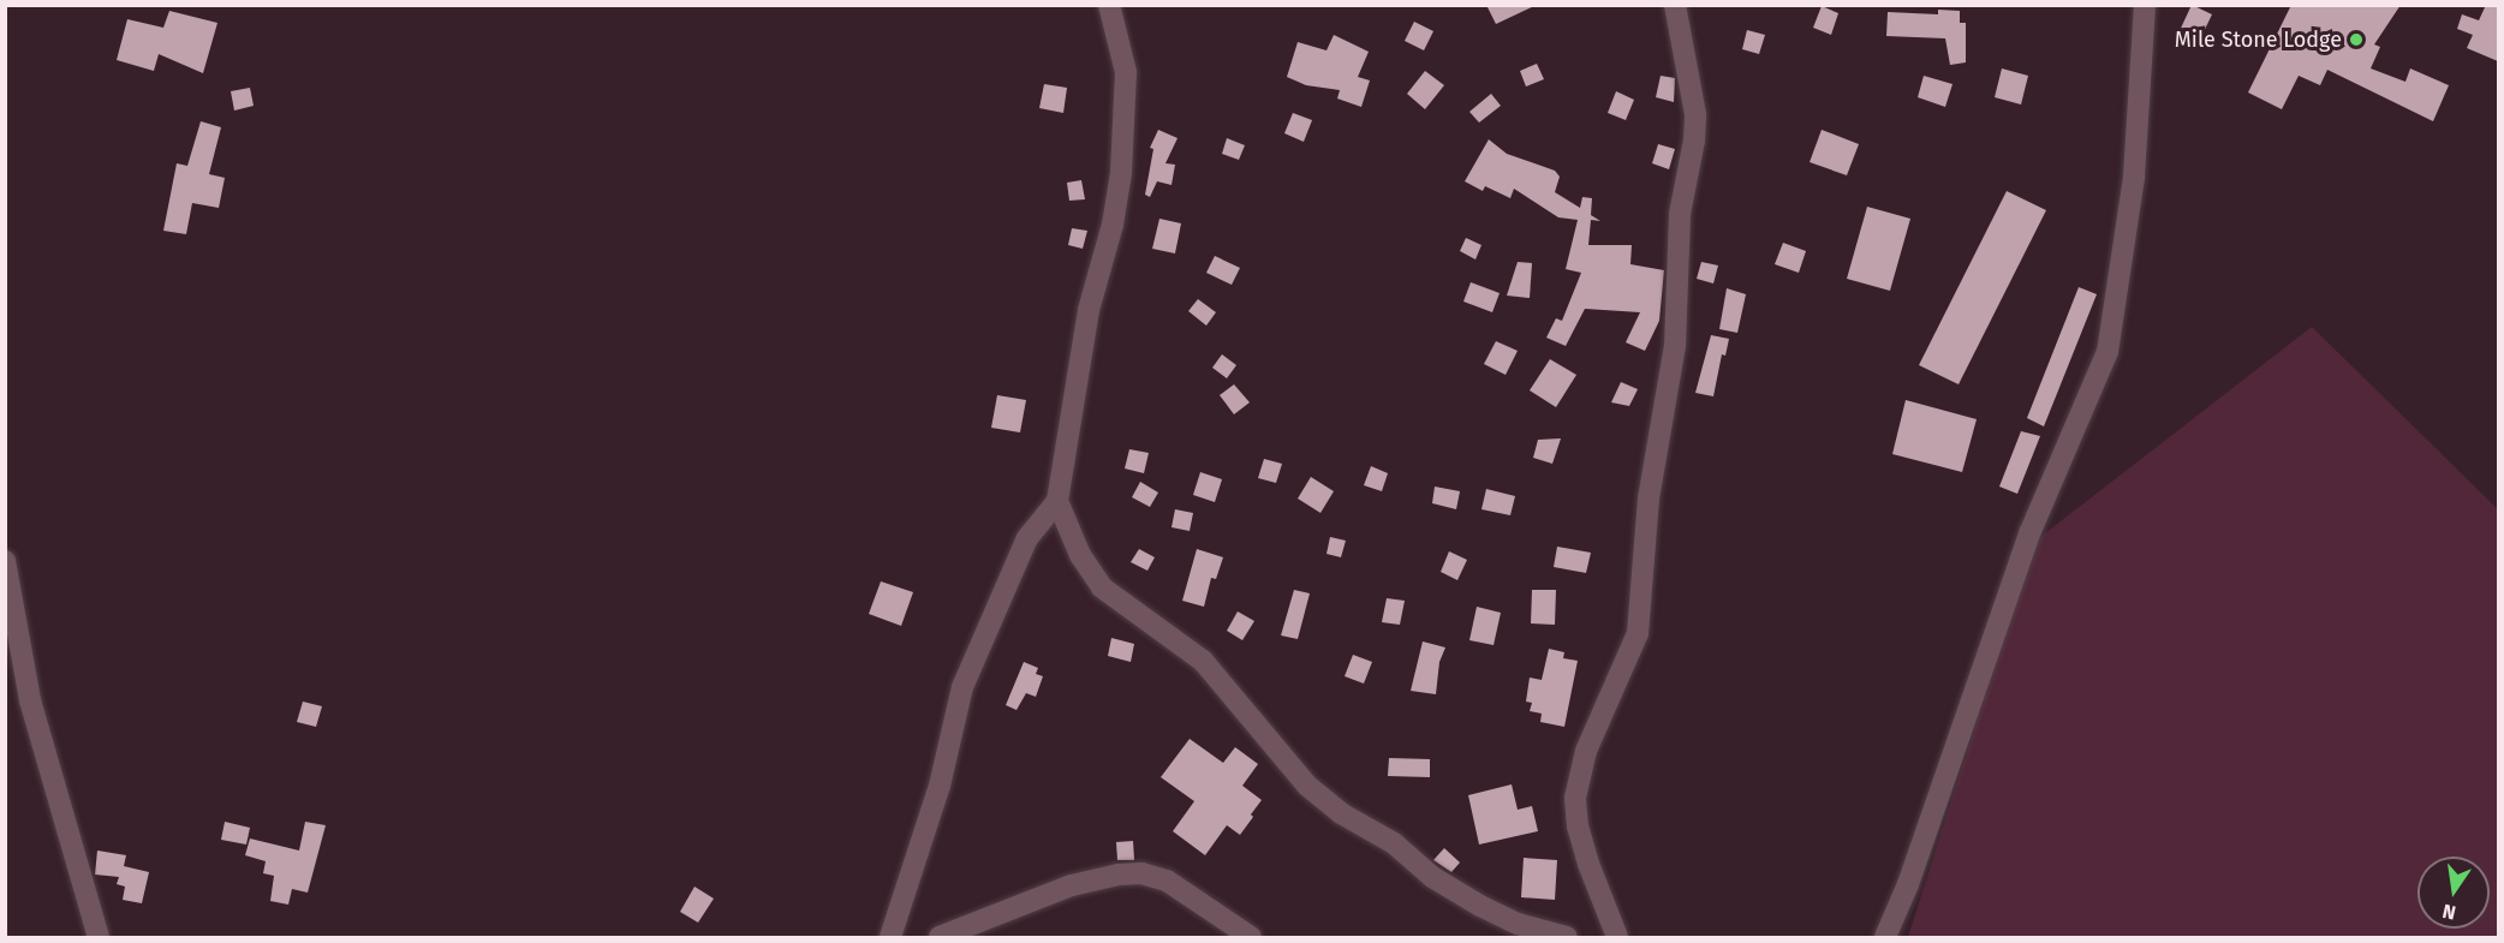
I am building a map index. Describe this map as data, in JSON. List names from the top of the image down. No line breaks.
{"places":["Mile Stone Lodge"],"north":"bottom"}
